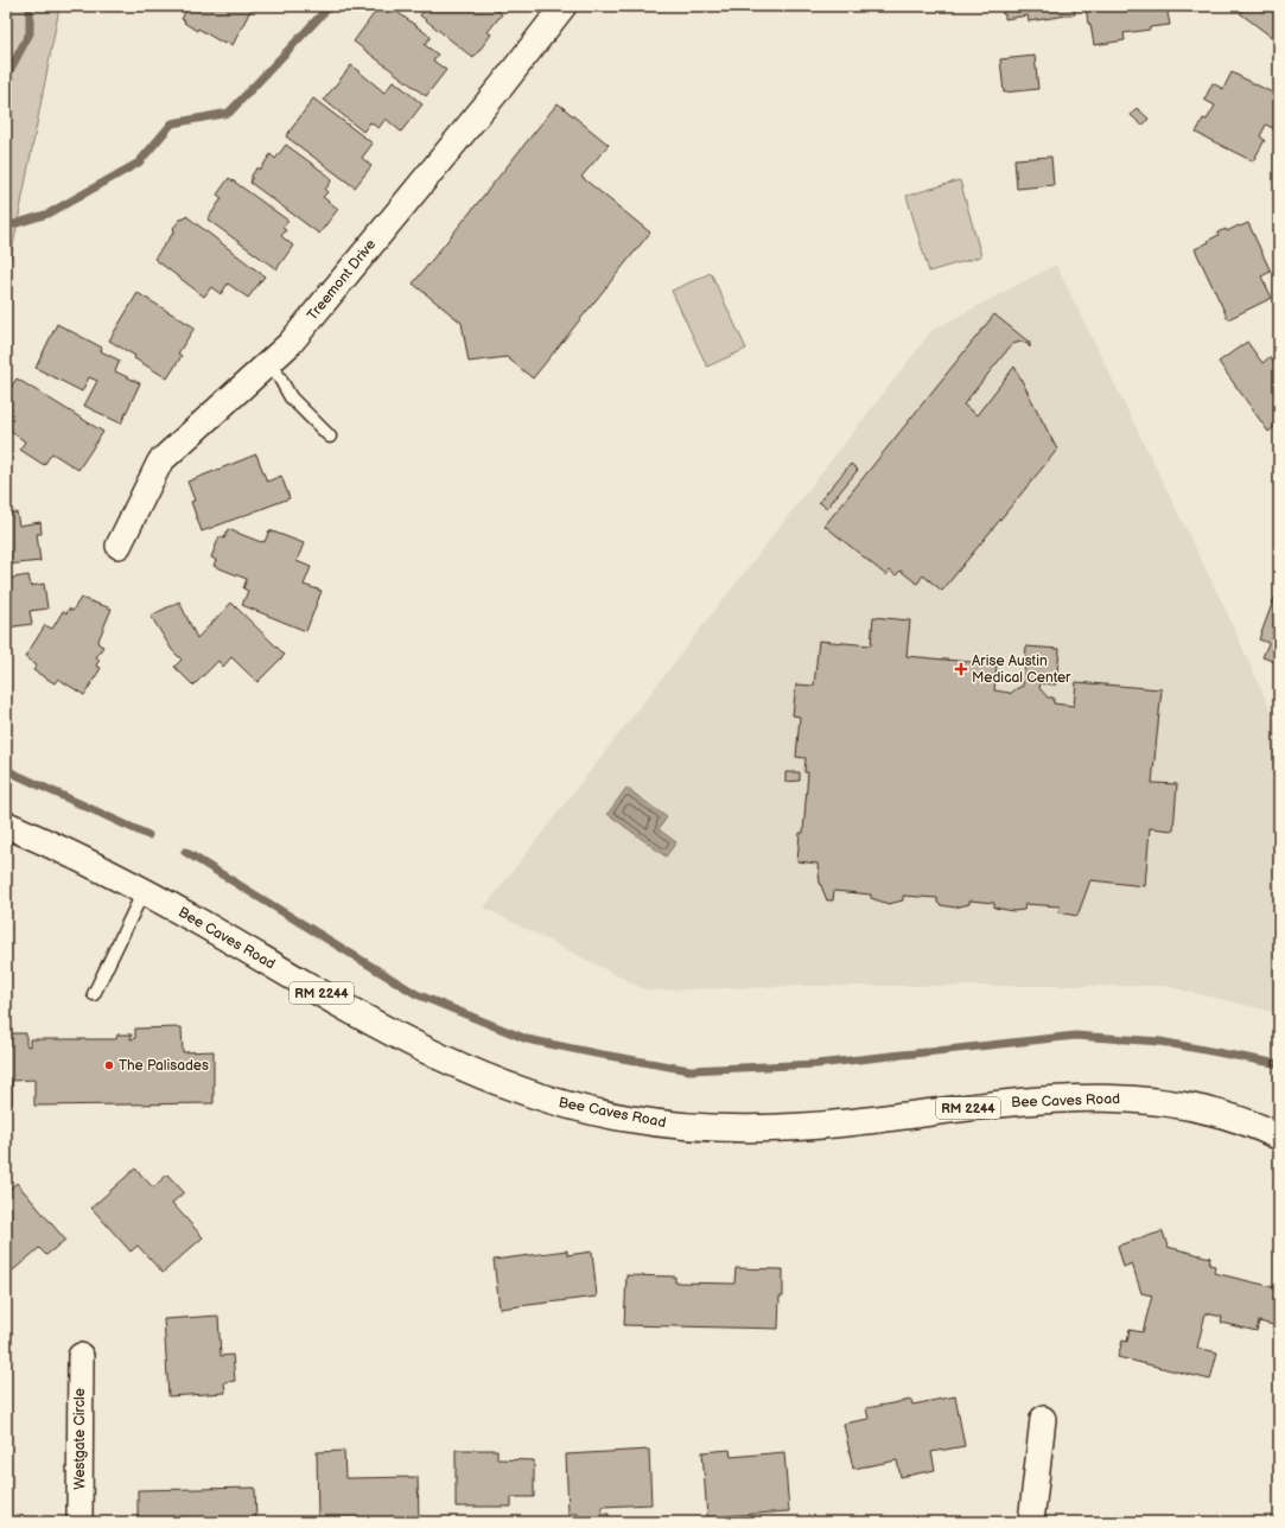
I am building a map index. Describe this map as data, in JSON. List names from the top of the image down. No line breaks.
{"streets":{"main road":["Bee Caves Road","RM 2244"],"street":["Treemont Drive","Westgate Circle"]},"places":{"health":["Arise Austin Medical Center"],"other":["The Palisades"]}}
